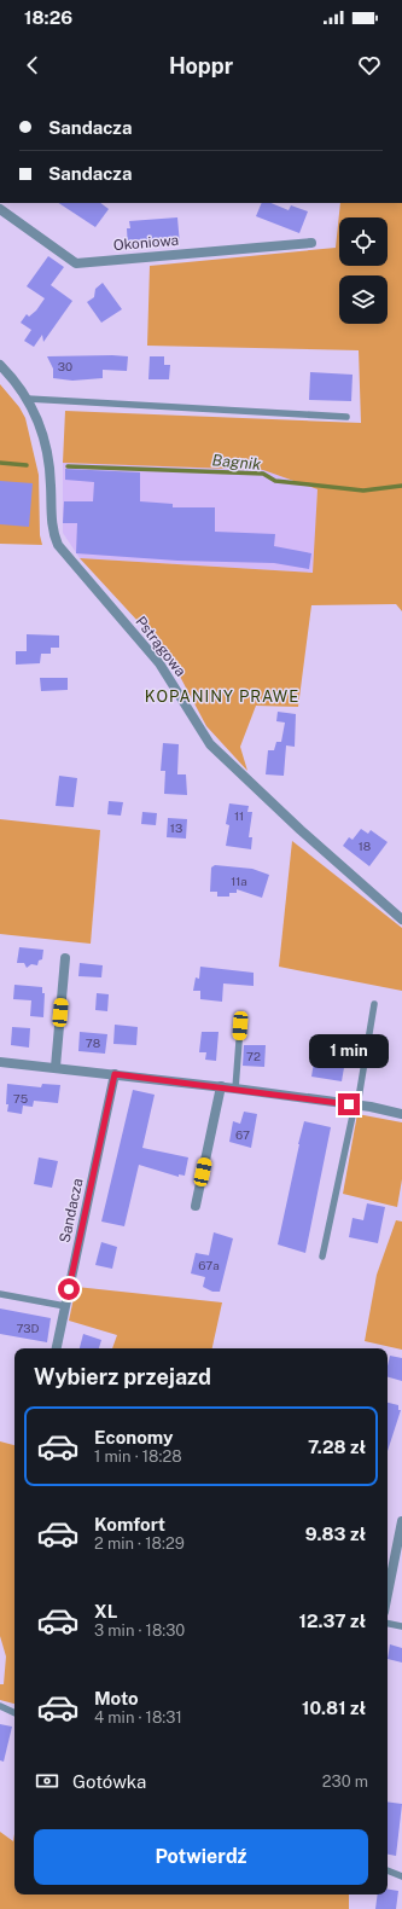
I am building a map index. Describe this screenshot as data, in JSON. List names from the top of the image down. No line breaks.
{"streets":{"street":["Okoniowa","Pstrągowa","Sandacza"]},"districts":["KOPANINY PRAWE"],"water":["Bagnik"],"house_numbers":["30","11","13","18","11a","78","72","75","67","67a","73D"],"page":{"status":"18:26","header":"Hoppr","banner":["Sandacza","Sandacza"],"bubble":"1 min","heading":"Wybierz przejazd","list":[{"name":"Economy","note":"1 min · 18:28","value":"7.28 zł"},{"name":"Komfort","note":"2 min · 18:29","value":"9.83 zł"},{"name":"XL","note":"3 min · 18:30","value":"12.37 zł"},{"name":"Moto","note":"4 min · 18:31","value":"10.81 zł"}],"pay":["Gotówka","230 m"],"buttons":"Potwierdź"}}
